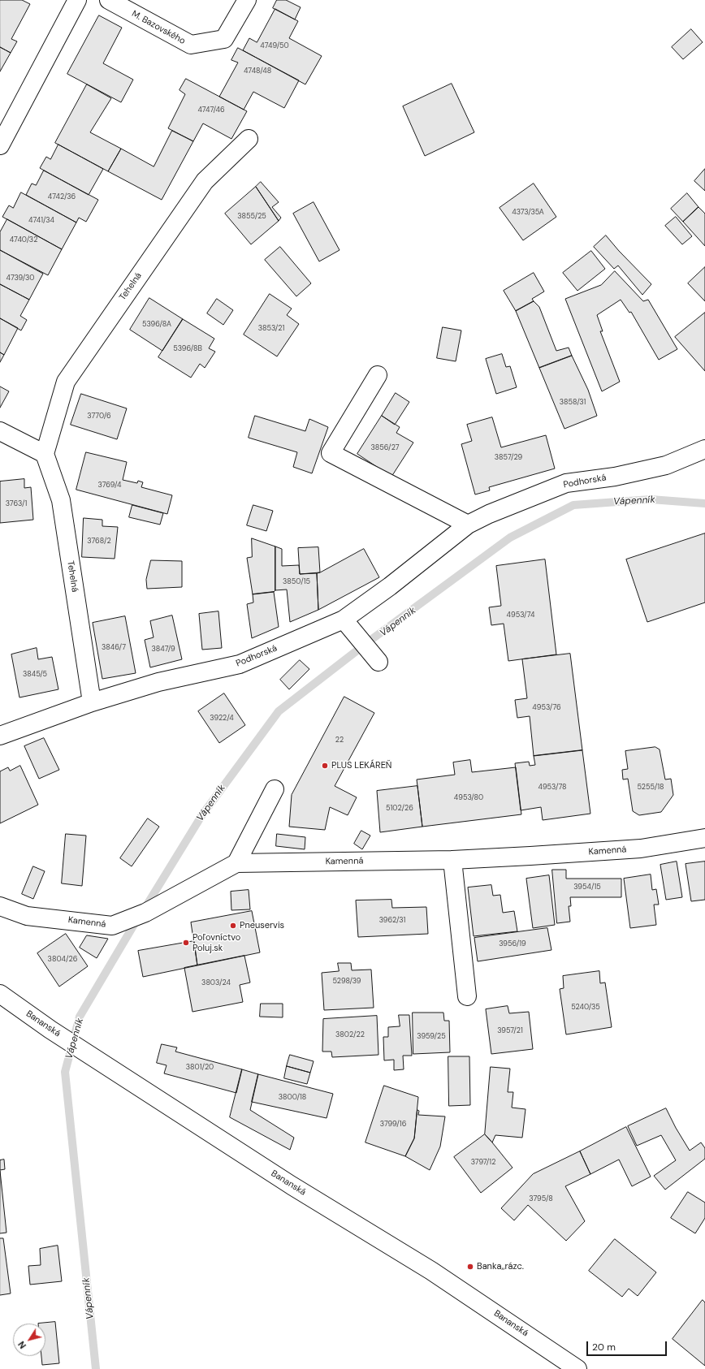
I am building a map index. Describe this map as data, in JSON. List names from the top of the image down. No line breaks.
{"streets":{"street":["M. Bazovského","Tehelná","Podhorská","Kamenná","Bananská"]},"crossings":[["Tehelná","Podhorská"]],"water":["Vápenník"],"places":["PLUS LEKÁREŇ","Pneuservis","Poľovníctvo Poluj.sk","Banka,,rázc."],"house_numbers":["4749/50","4748/48","4747/46","4742/36","4373/35A","3855/25","4741/34","4740/32","4739/30","5396/8A","3853/21","5396/8B","3858/31","3770/6","3856/27","3857/29","3769/4","3763/1","3768/2","3850/15","4953/74","3846/7","3847/9","3845/5","4953/76","3922/4","22","4953/78","5255/18","4953/80","5102/26","3954/15","3962/31","3956/19","3804/26","5298/39","3803/24","5240/35","3957/21","3802/22","3959/25","3801/20","3800/18","3799/16","3797/12","3795/8"],"scale_bar":"20 m","north":"bottom left"}
